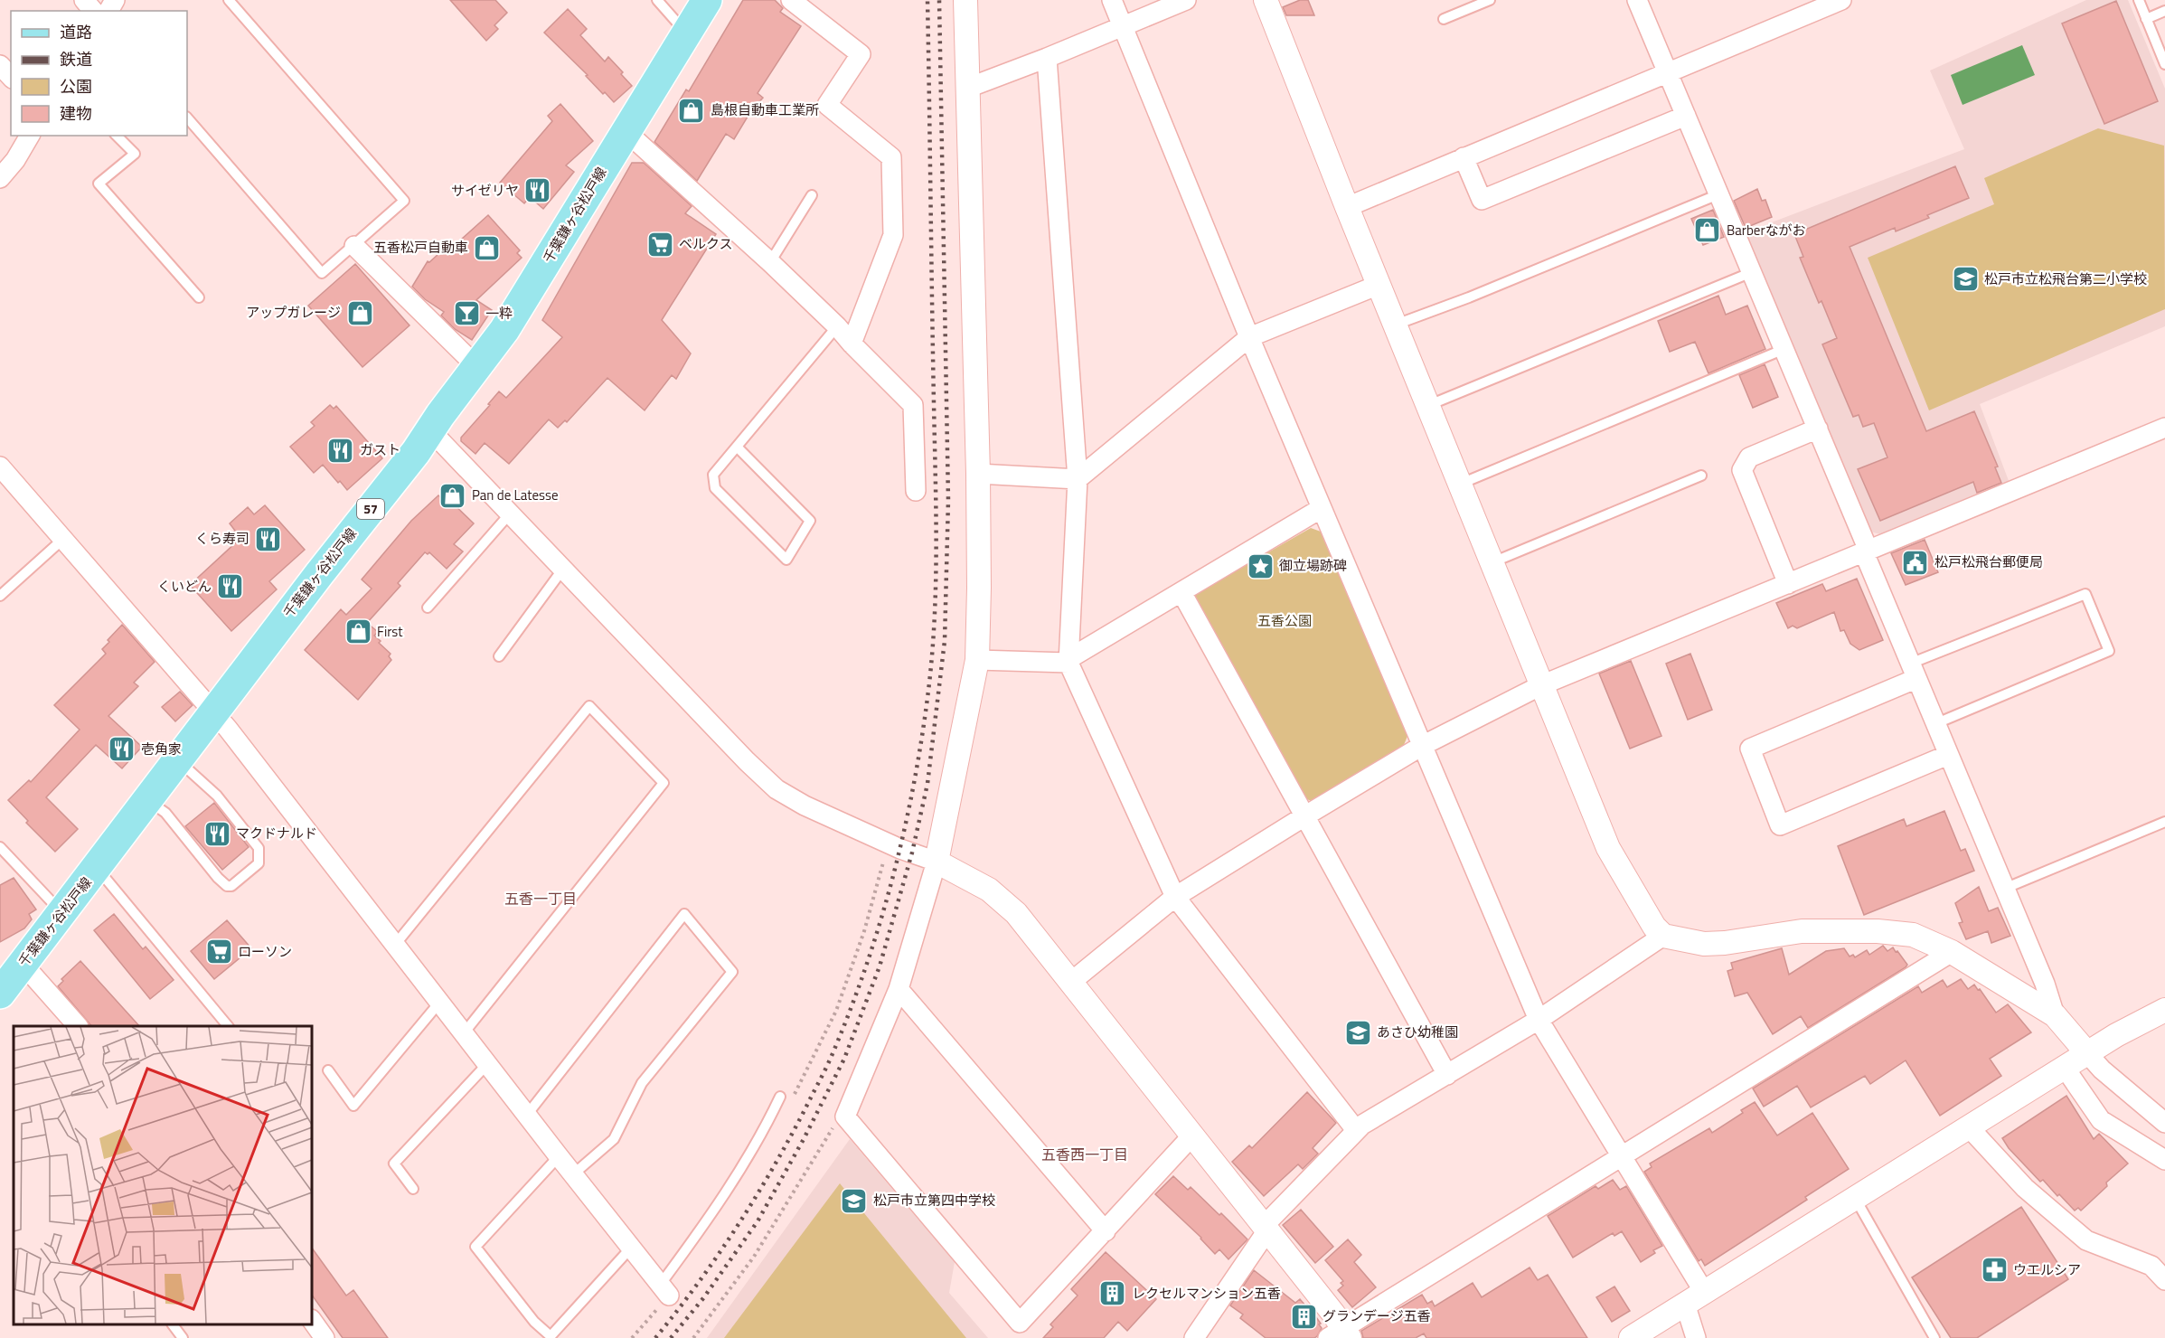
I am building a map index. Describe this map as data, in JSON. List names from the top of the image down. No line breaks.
{"streets":{"main road":["千葉鎌ヶ谷松戸線","57"]},"districts":["五香一丁目","五香西一丁目"],"parks":["五香公園"],"places":{"shop":["島根自動車工業所","Barberながお","五香松戸自動車","アップガレージ","Pan de Latesse","First"],"restaurant":["サイゼリヤ","ガスト","くら寿司","くいどん","壱角家","マクドナルド"],"supermarket":["ベルクス","ローソン"],"school or university":["松戸市立松飛台第二小学校","あさひ幼稚園","松戸市立第四中学校"],"bar":["一粋"],"public building":["松戸松飛台郵便局"],"place":["御立場跡碑"],"pharmacy":["ウエルシア"],"building":["レクセルマンション五香","グランデージ五香"]},"legend":["道路","鉄道","公園","建物"]}
